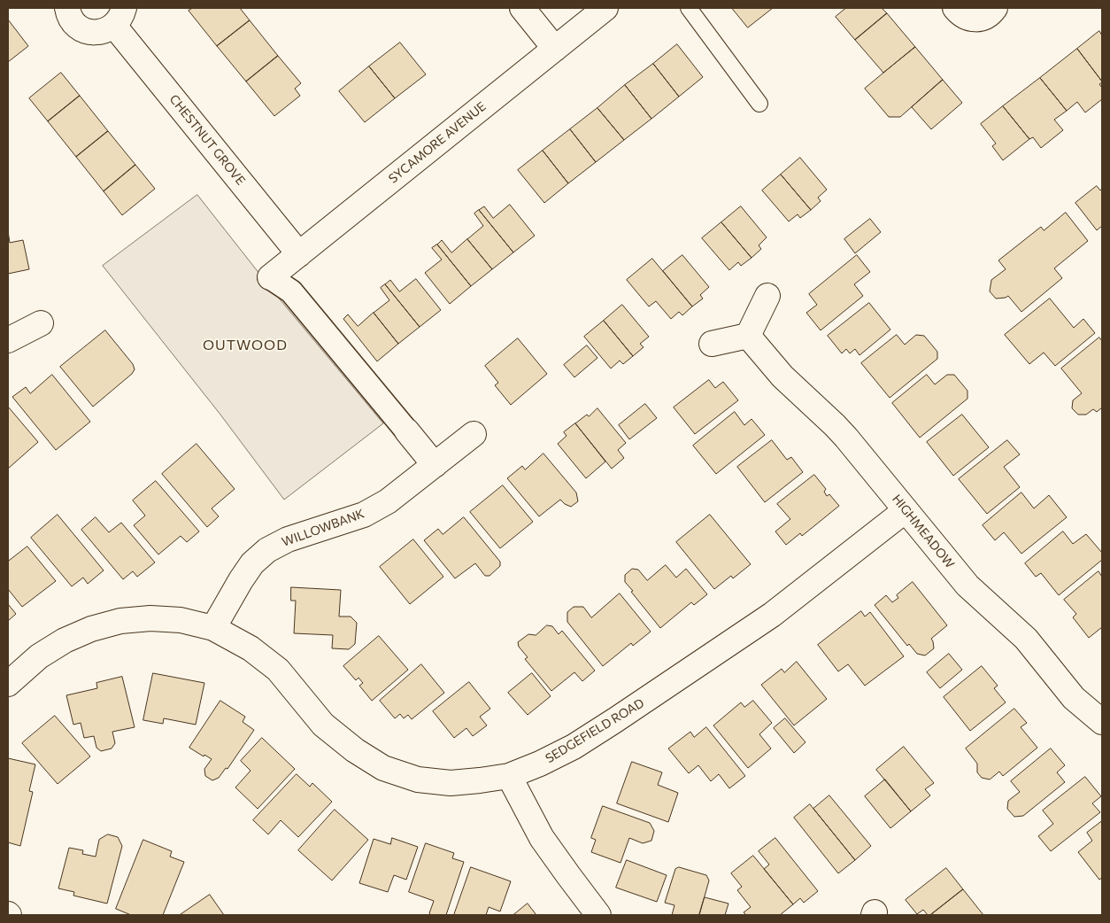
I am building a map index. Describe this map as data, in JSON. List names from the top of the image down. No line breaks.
{"streets":{"street":["CHESTNUT GROVE","SYCAMORE AVENUE","WILLOWBANK","HIGHMEADOW","SEDGEFIELD ROAD"]},"crossings":[["CHESTNUT GROVE","SYCAMORE AVENUE"],["WILLOWBANK","SEDGEFIELD ROAD"],["HIGHMEADOW","SEDGEFIELD ROAD"]],"districts":["OUTWOOD"]}
